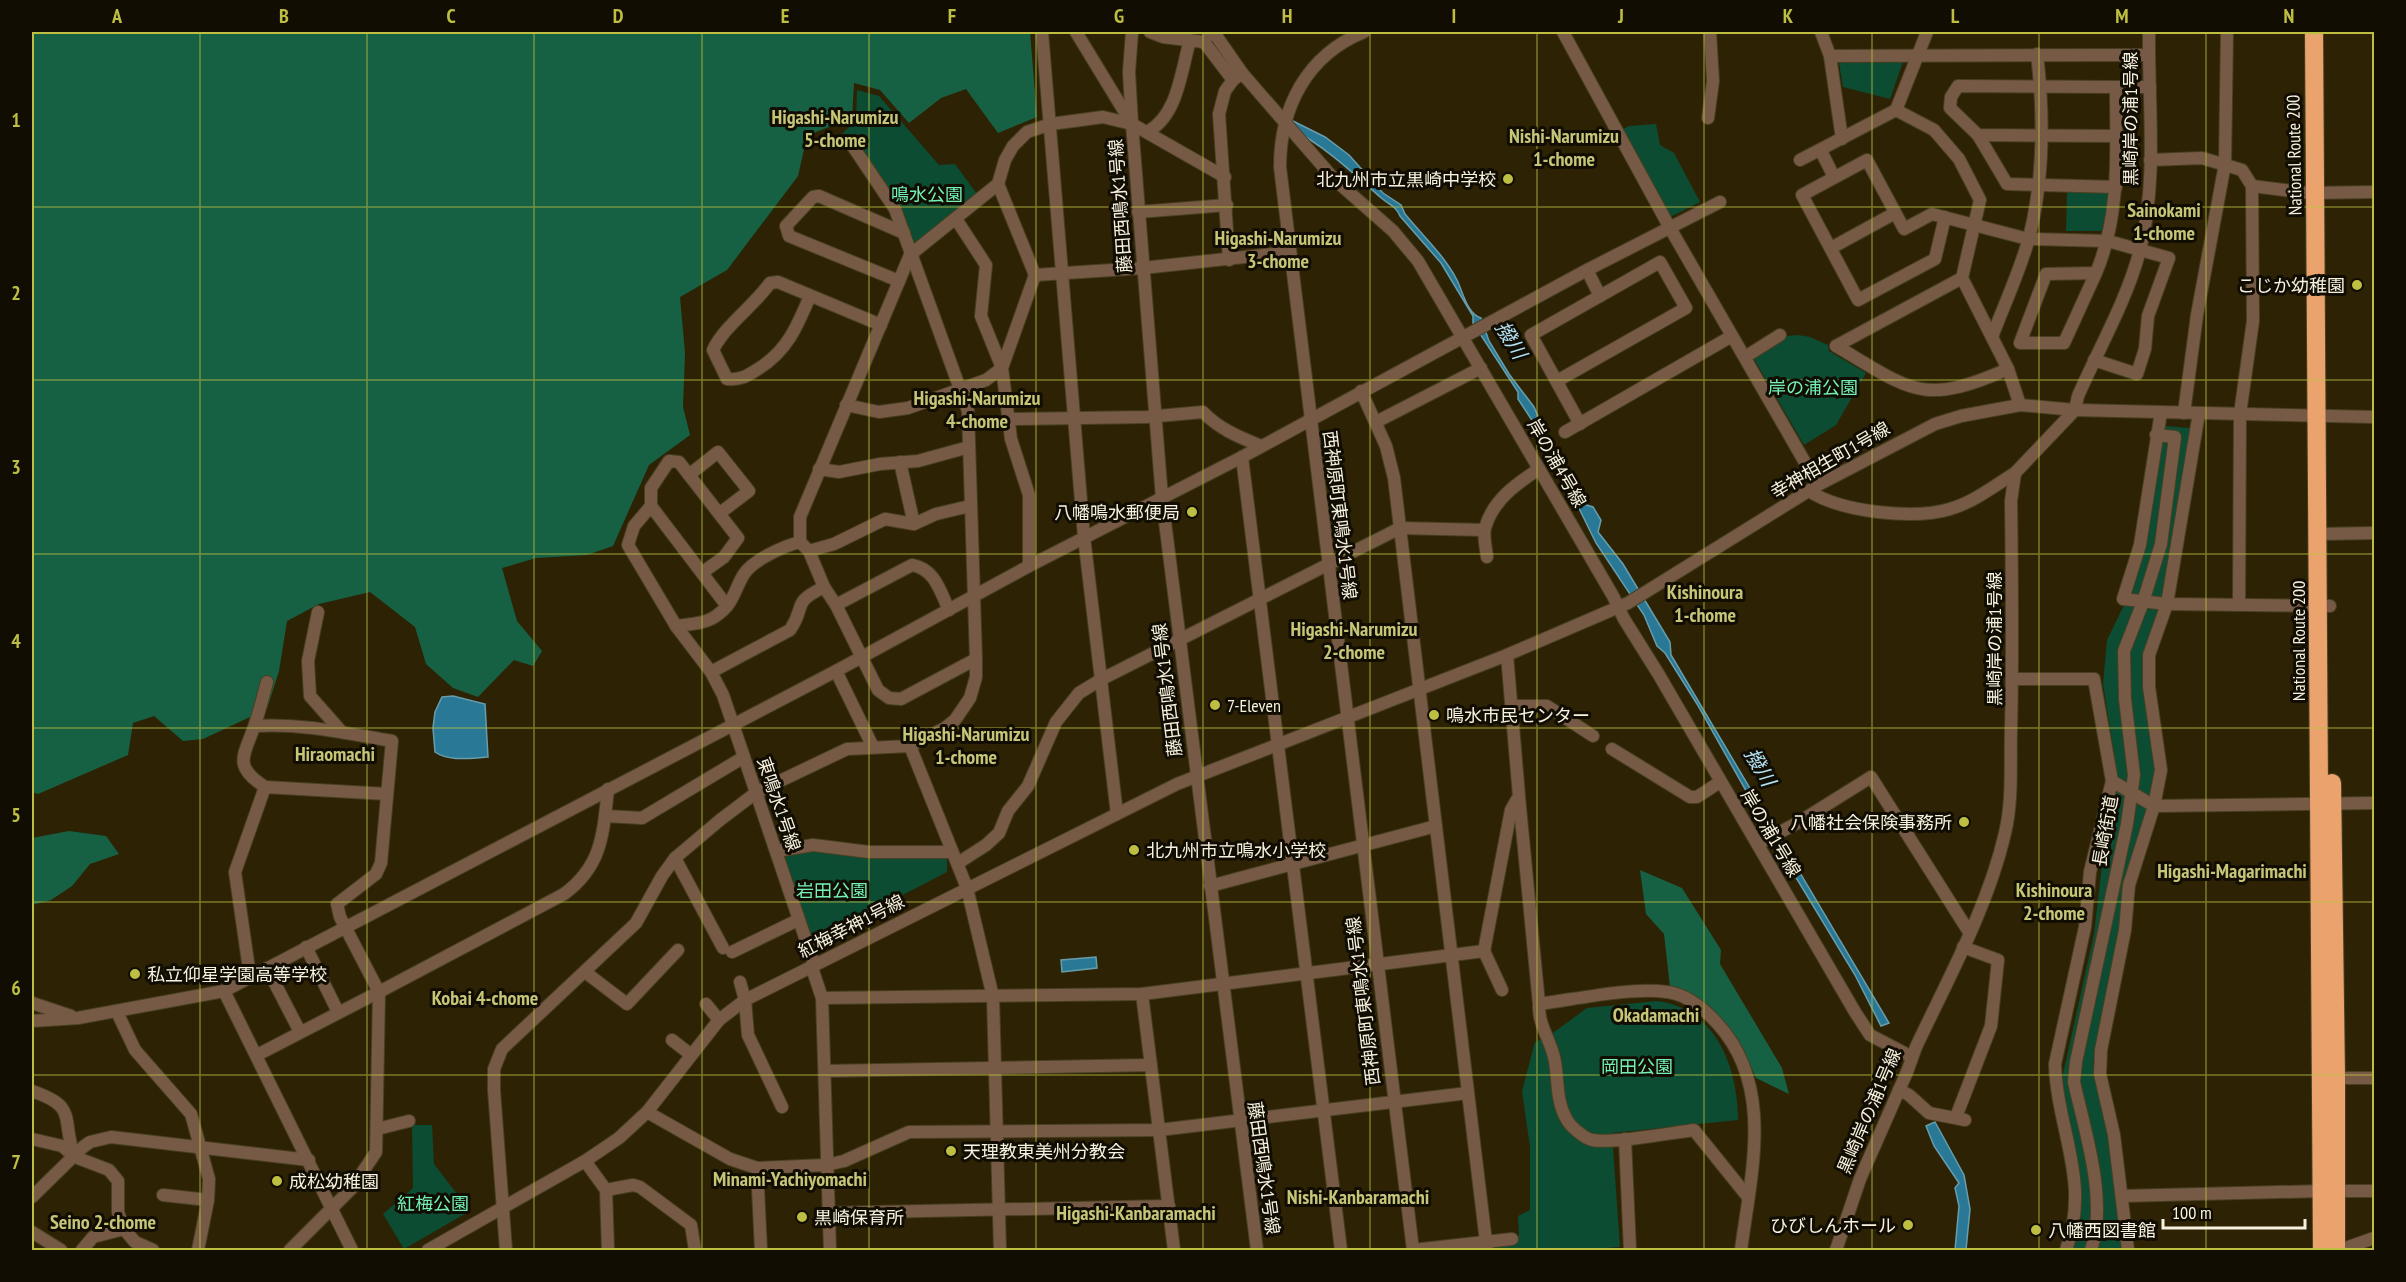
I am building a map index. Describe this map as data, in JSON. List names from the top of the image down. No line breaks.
{"streets":{"highway":["National Route 200"],"street":["黒崎岸の浦1号線","藤田西鳴水1号線","幸神相生町1号線","岸の浦4号線","西神原町東鳴水1号線","東鳴水1号線","長崎街道","岸の浦1号線","紅梅幸神1号線"]},"crossings":[["黒崎岸の浦1号線","幸神相生町1号線"],["黒崎岸の浦1号線","岸の浦1号線"],["National Route 200","幸神相生町1号線"],["藤田西鳴水1号線","紅梅幸神1号線"],["幸神相生町1号線","岸の浦4号線"],["幸神相生町1号線","西神原町東鳴水1号線"],["幸神相生町1号線","岸の浦1号線"],["幸神相生町1号線","紅梅幸神1号線"],["岸の浦4号線","西神原町東鳴水1号線"],["岸の浦4号線","岸の浦1号線"],["西神原町東鳴水1号線","紅梅幸神1号線"],["東鳴水1号線","紅梅幸神1号線"]],"districts":["Higashi-Narumizu 5-chome","Nishi-Narumizu 1-chome","Sainokami 1-chome","Higashi-Narumizu 3-chome","Higashi-Narumizu 4-chome","Kishinoura 1-chome","Higashi-Narumizu 2-chome","Higashi-Narumizu 1-chome","Hiraomachi","Higashi-Magarimachi","Kishinoura 2-chome","Kobai 4-chome","Okadamachi","Minami-Yachiyomachi","Nishi-Kanbaramachi","Higashi-Kanbaramachi","Seino 2-chome"],"water":["撥川"],"parks":["鳴水公園","岸の浦公園","岩田公園","岡田公園","紅梅公園"],"places":["北九州市立黒崎中学校","こじか幼稚園","八幡鳴水郵便局","7-Eleven","鳴水市民センター","八幡社会保険事務所","北九州市立鳴水小学校","私立仰星学園高等学校","天理教東美州分教会","成松幼稚園","黒崎保育所","ひびしんホール","八幡西図書館"],"scale_bar":"100 m","grid":{"columns":["A","B","C","D","E","F","G","H","I","J","K","L","M","N"],"rows":["1","2","3","4","5","6","7"]}}
